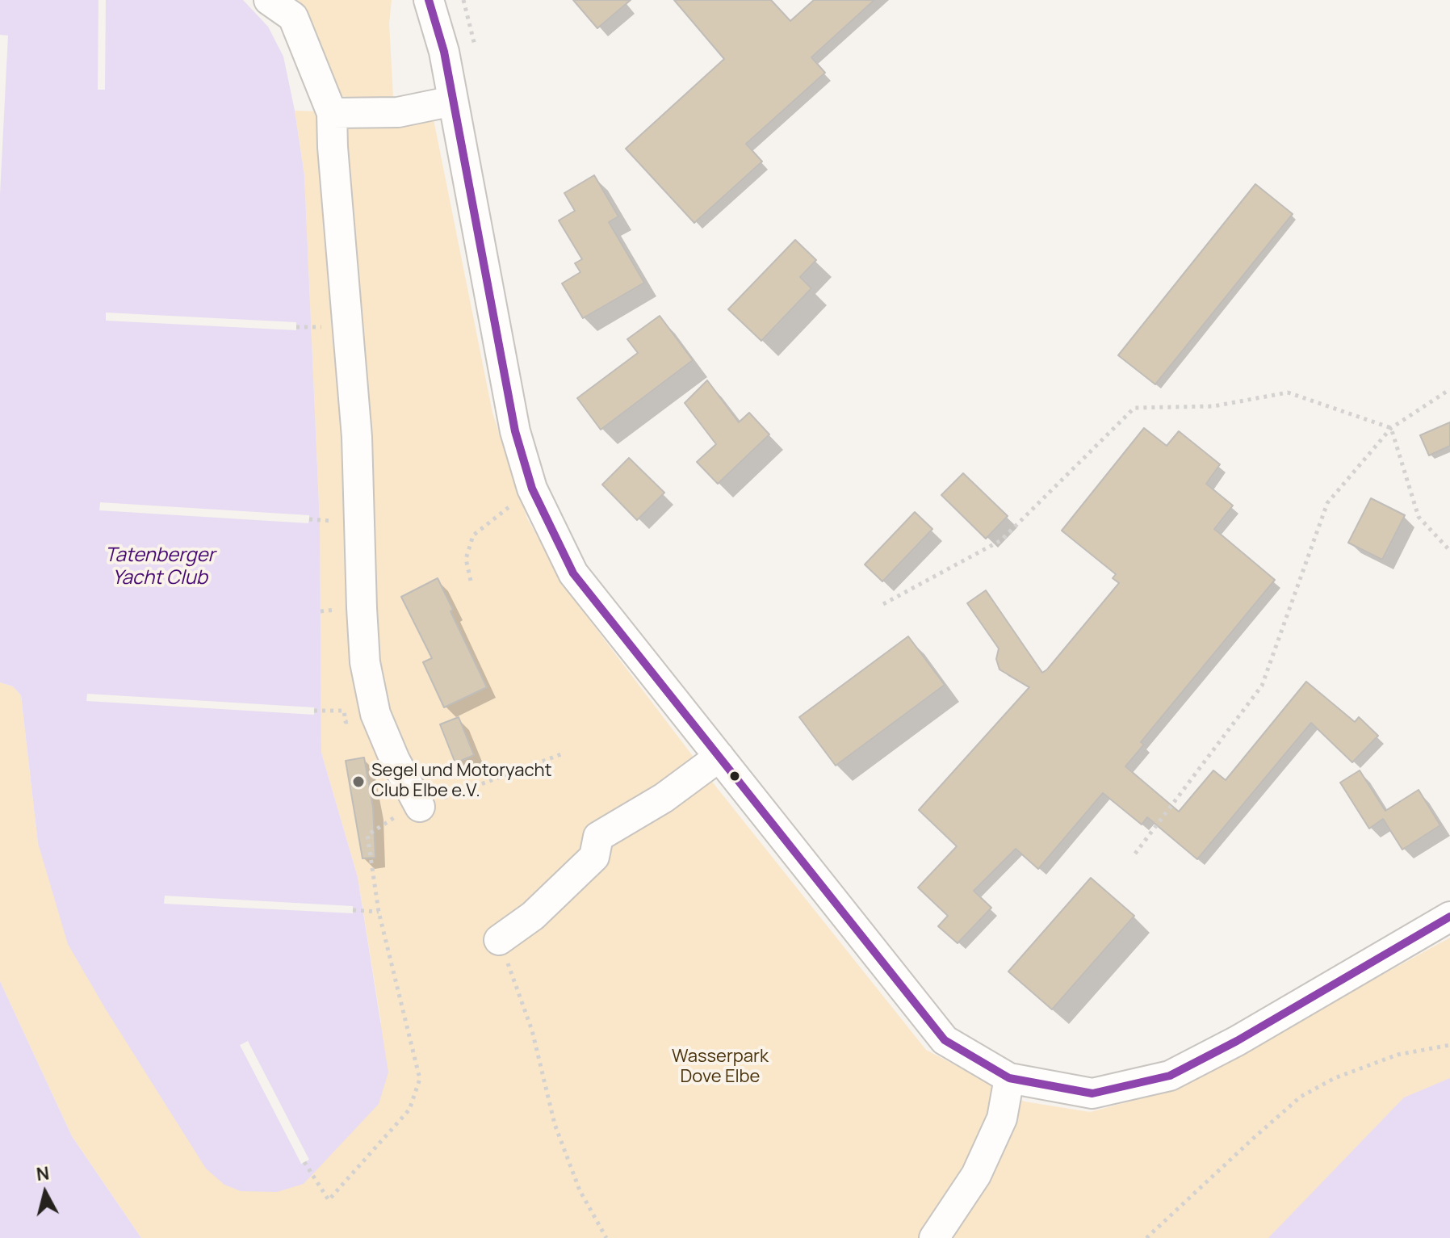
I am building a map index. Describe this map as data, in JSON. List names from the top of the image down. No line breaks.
{"water":["Tatenberger Yacht Club"],"parks":["Wasserpark Dove Elbe"],"places":["Segel und Motoryacht Club Elbe e.V."],"north":"top"}
